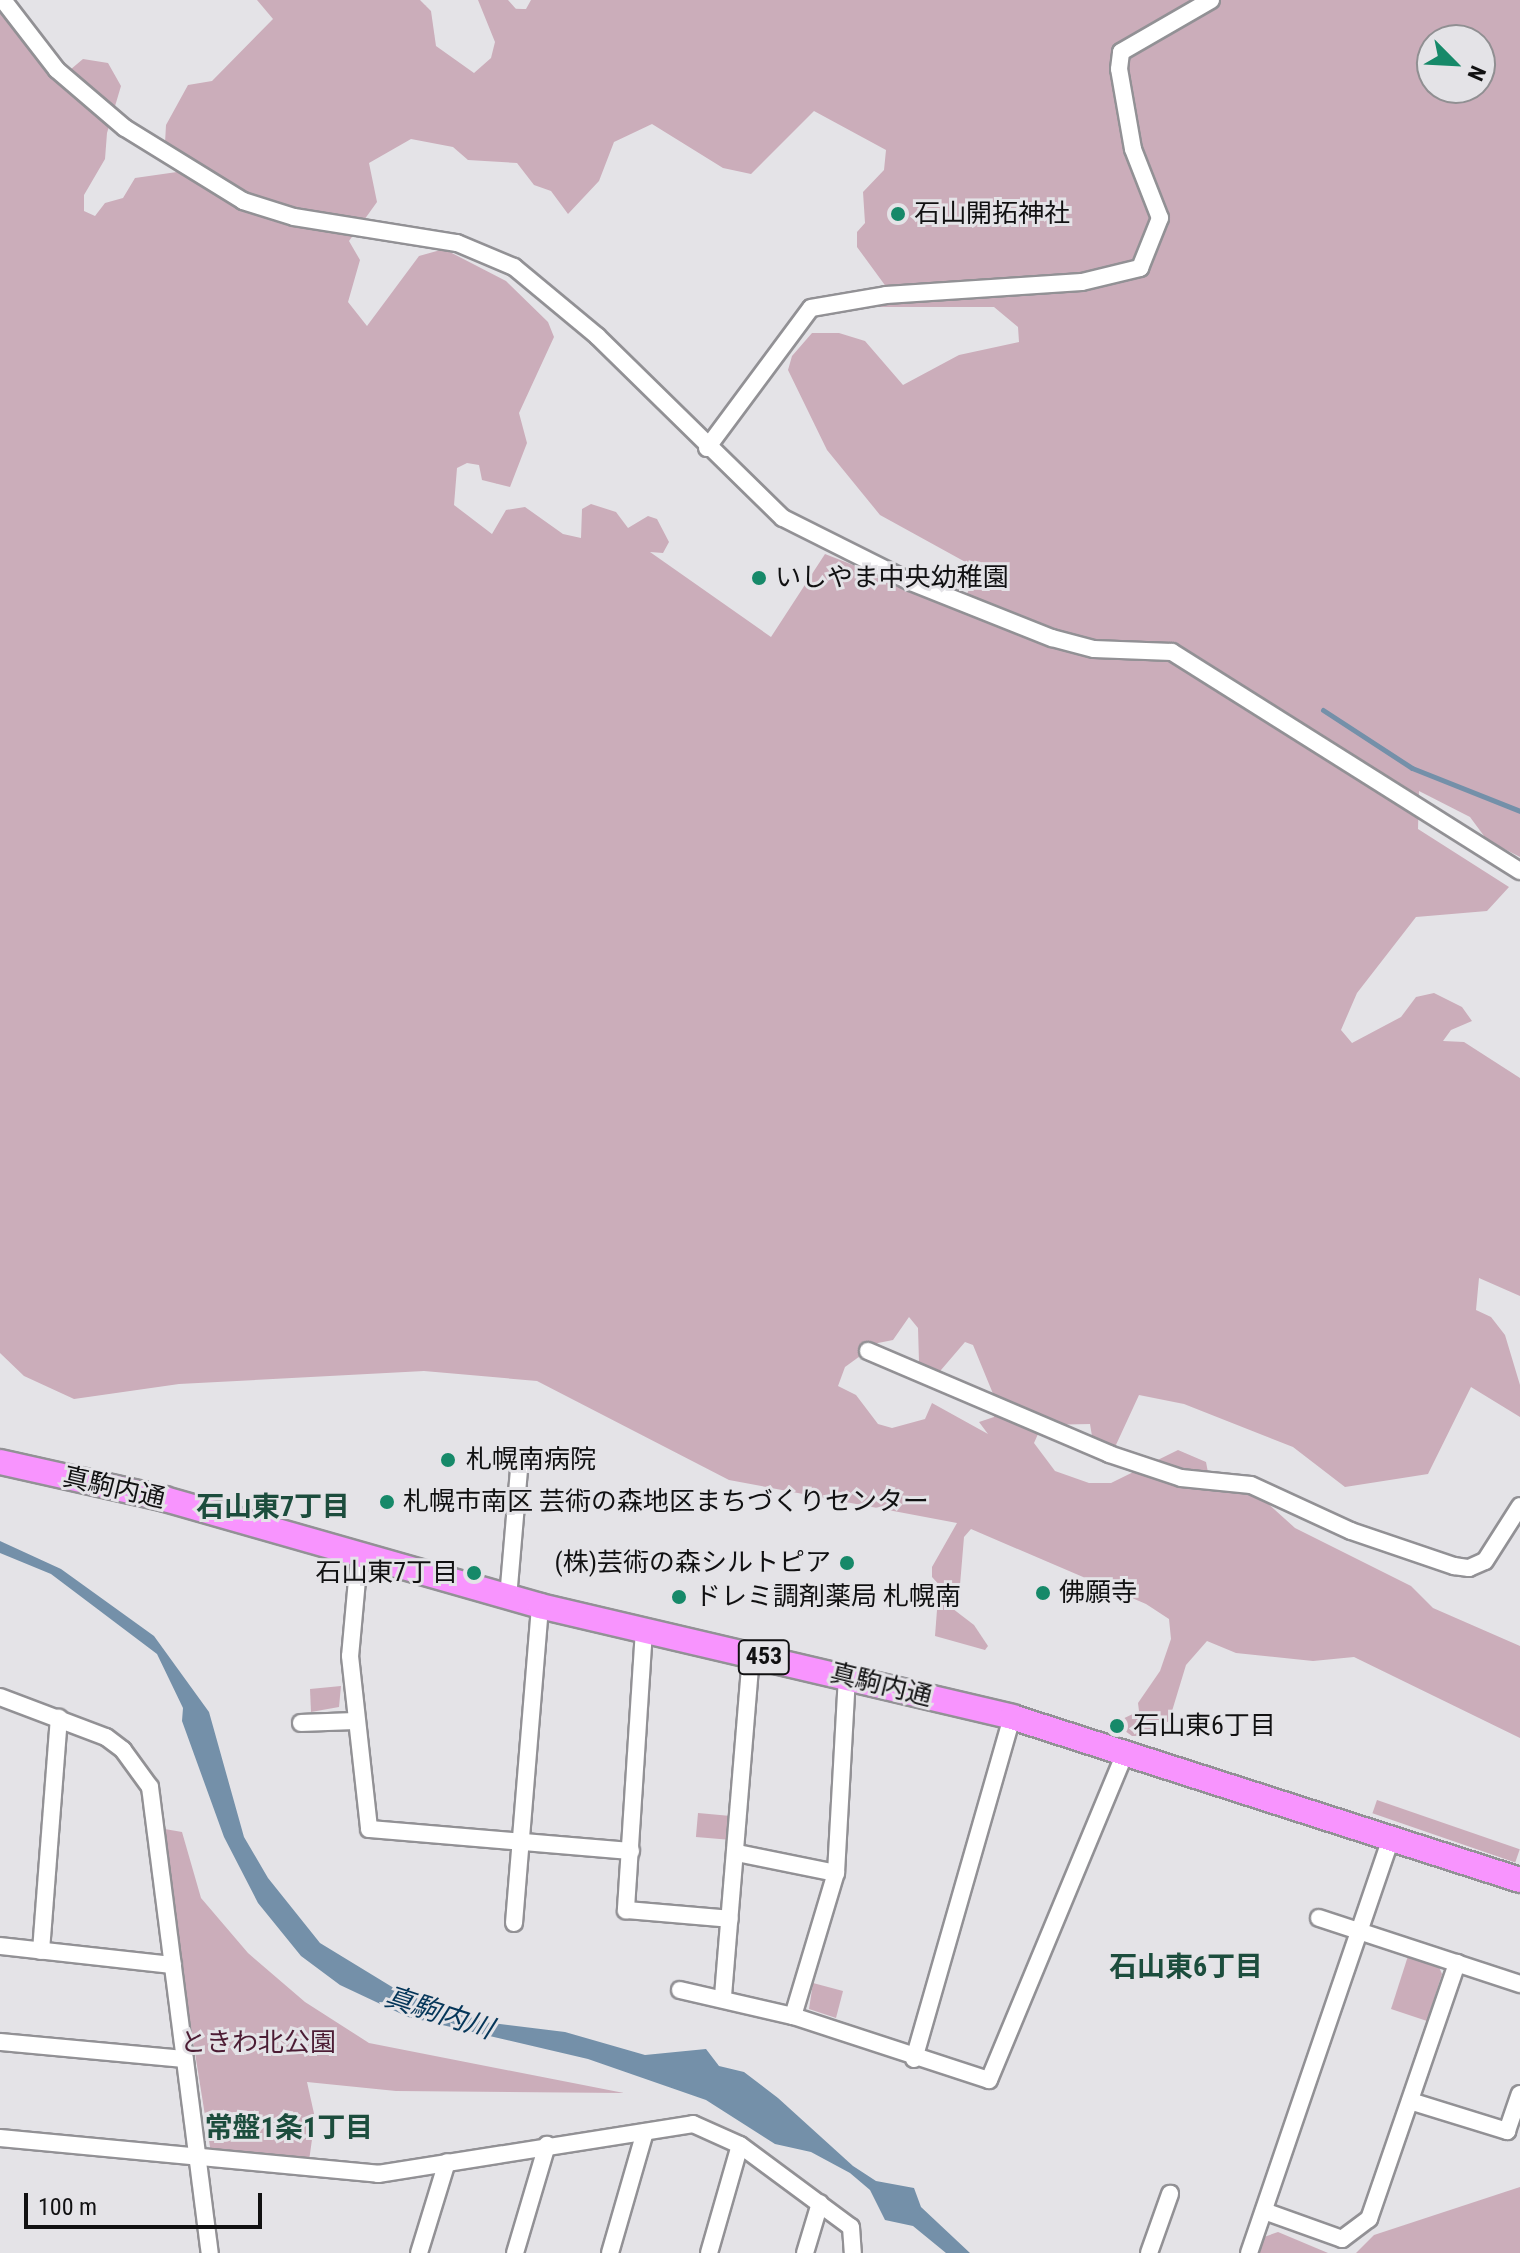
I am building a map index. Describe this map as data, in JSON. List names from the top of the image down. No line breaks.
{"streets":{"highway":["真駒内通","453"]},"districts":["石山東7丁目","石山東6丁目","常盤1条1丁目"],"water":["真駒内川"],"parks":["ときわ北公園"],"places":["石山開拓神社","いしやま中央幼稚園","札幌南病院","札幌市南区 芸術の森地区まちづくりセンター","(株)芸術の森シルトピア","石山東7丁目","佛願寺","ドレミ調剤薬局 札幌南","石山東6丁目"],"scale_bar":"100 m","north":"bottom right"}
